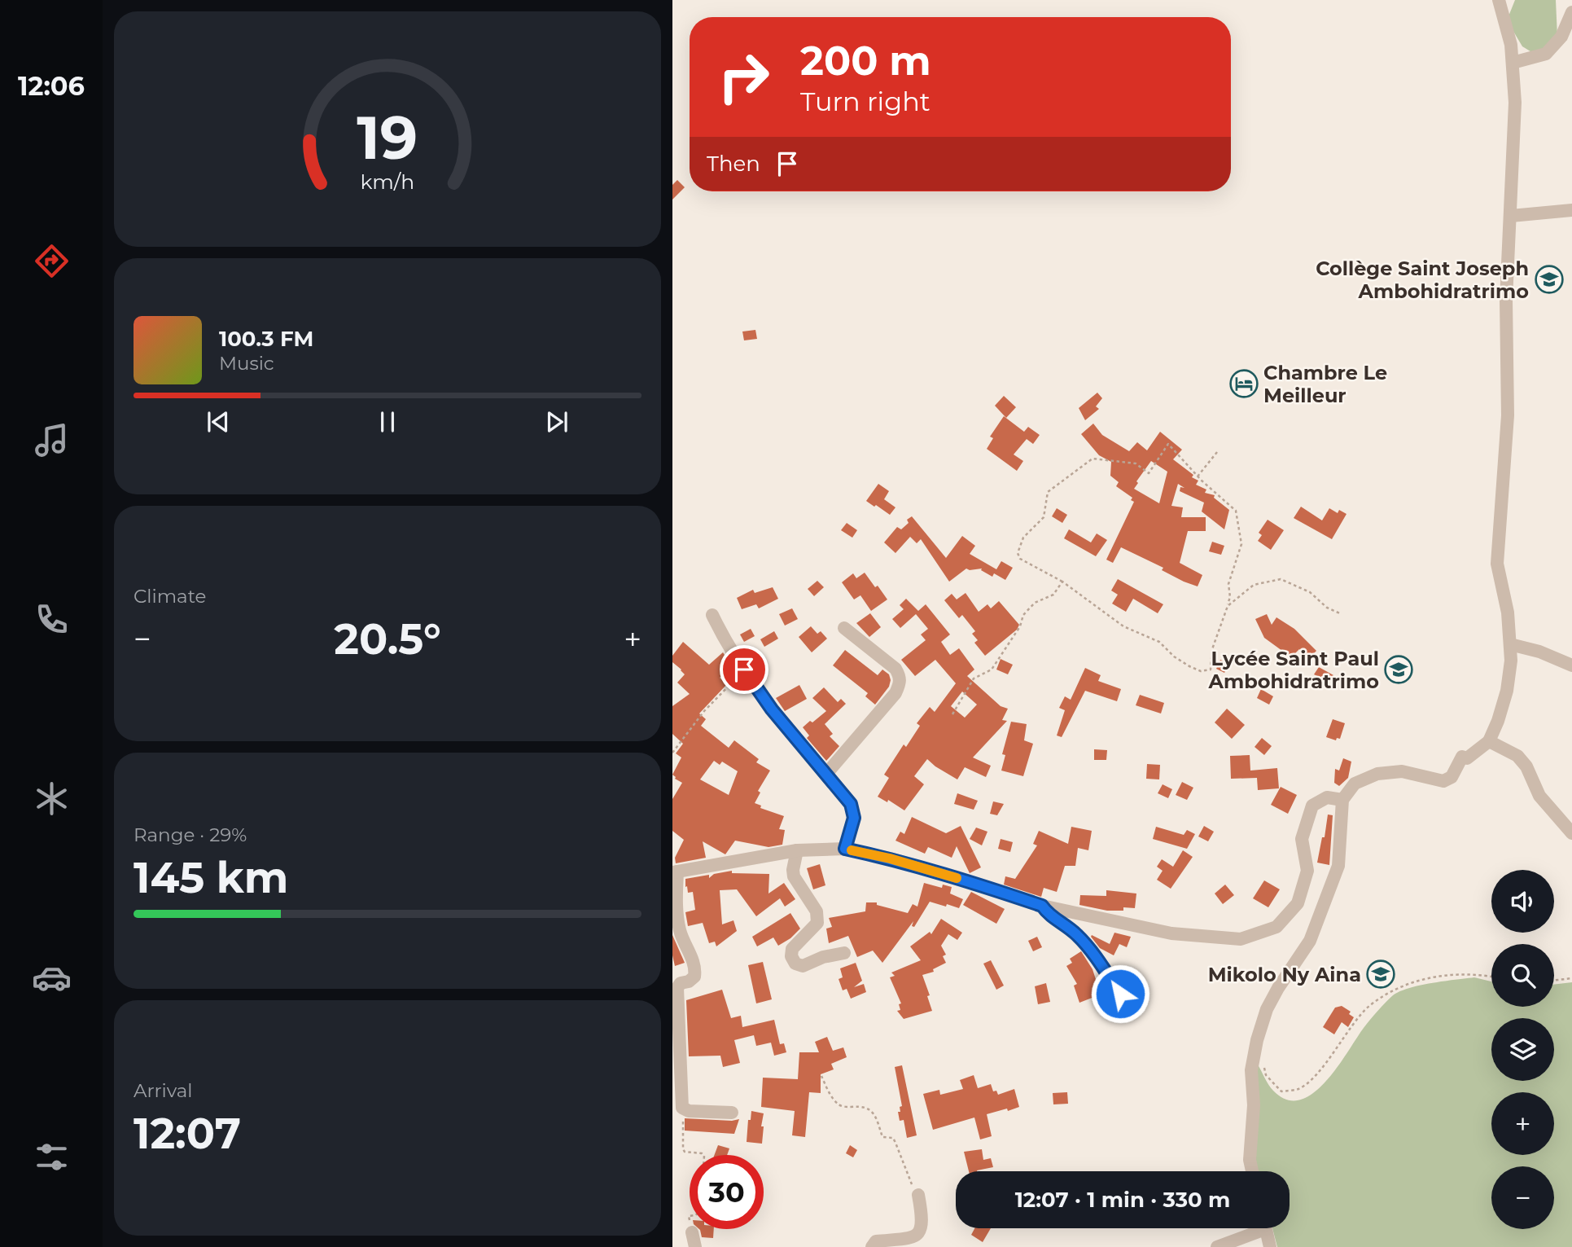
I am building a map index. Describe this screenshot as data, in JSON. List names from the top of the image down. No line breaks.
{"places":{"school or university":["Collège Saint Joseph Ambohidratrimo","Lycée Saint Paul Ambohidratrimo","Mikolo Ny Aina"],"hotel":["Chambre Le Meilleur"]},"page":{"tabs":"12:06","turn":["200 m","Turn right"],"then":"Then","song":["100.3 FM","Music"],"tile":["Climate",["Range · 29%","145 km"],["Arrival","12:07"]],"heat":["−","20.5°","+"],"map_buttons":["+","−"],"limit":"30","trip":"12:07 · 1 min · 330 m","gauge":["19","km/h"]}}
